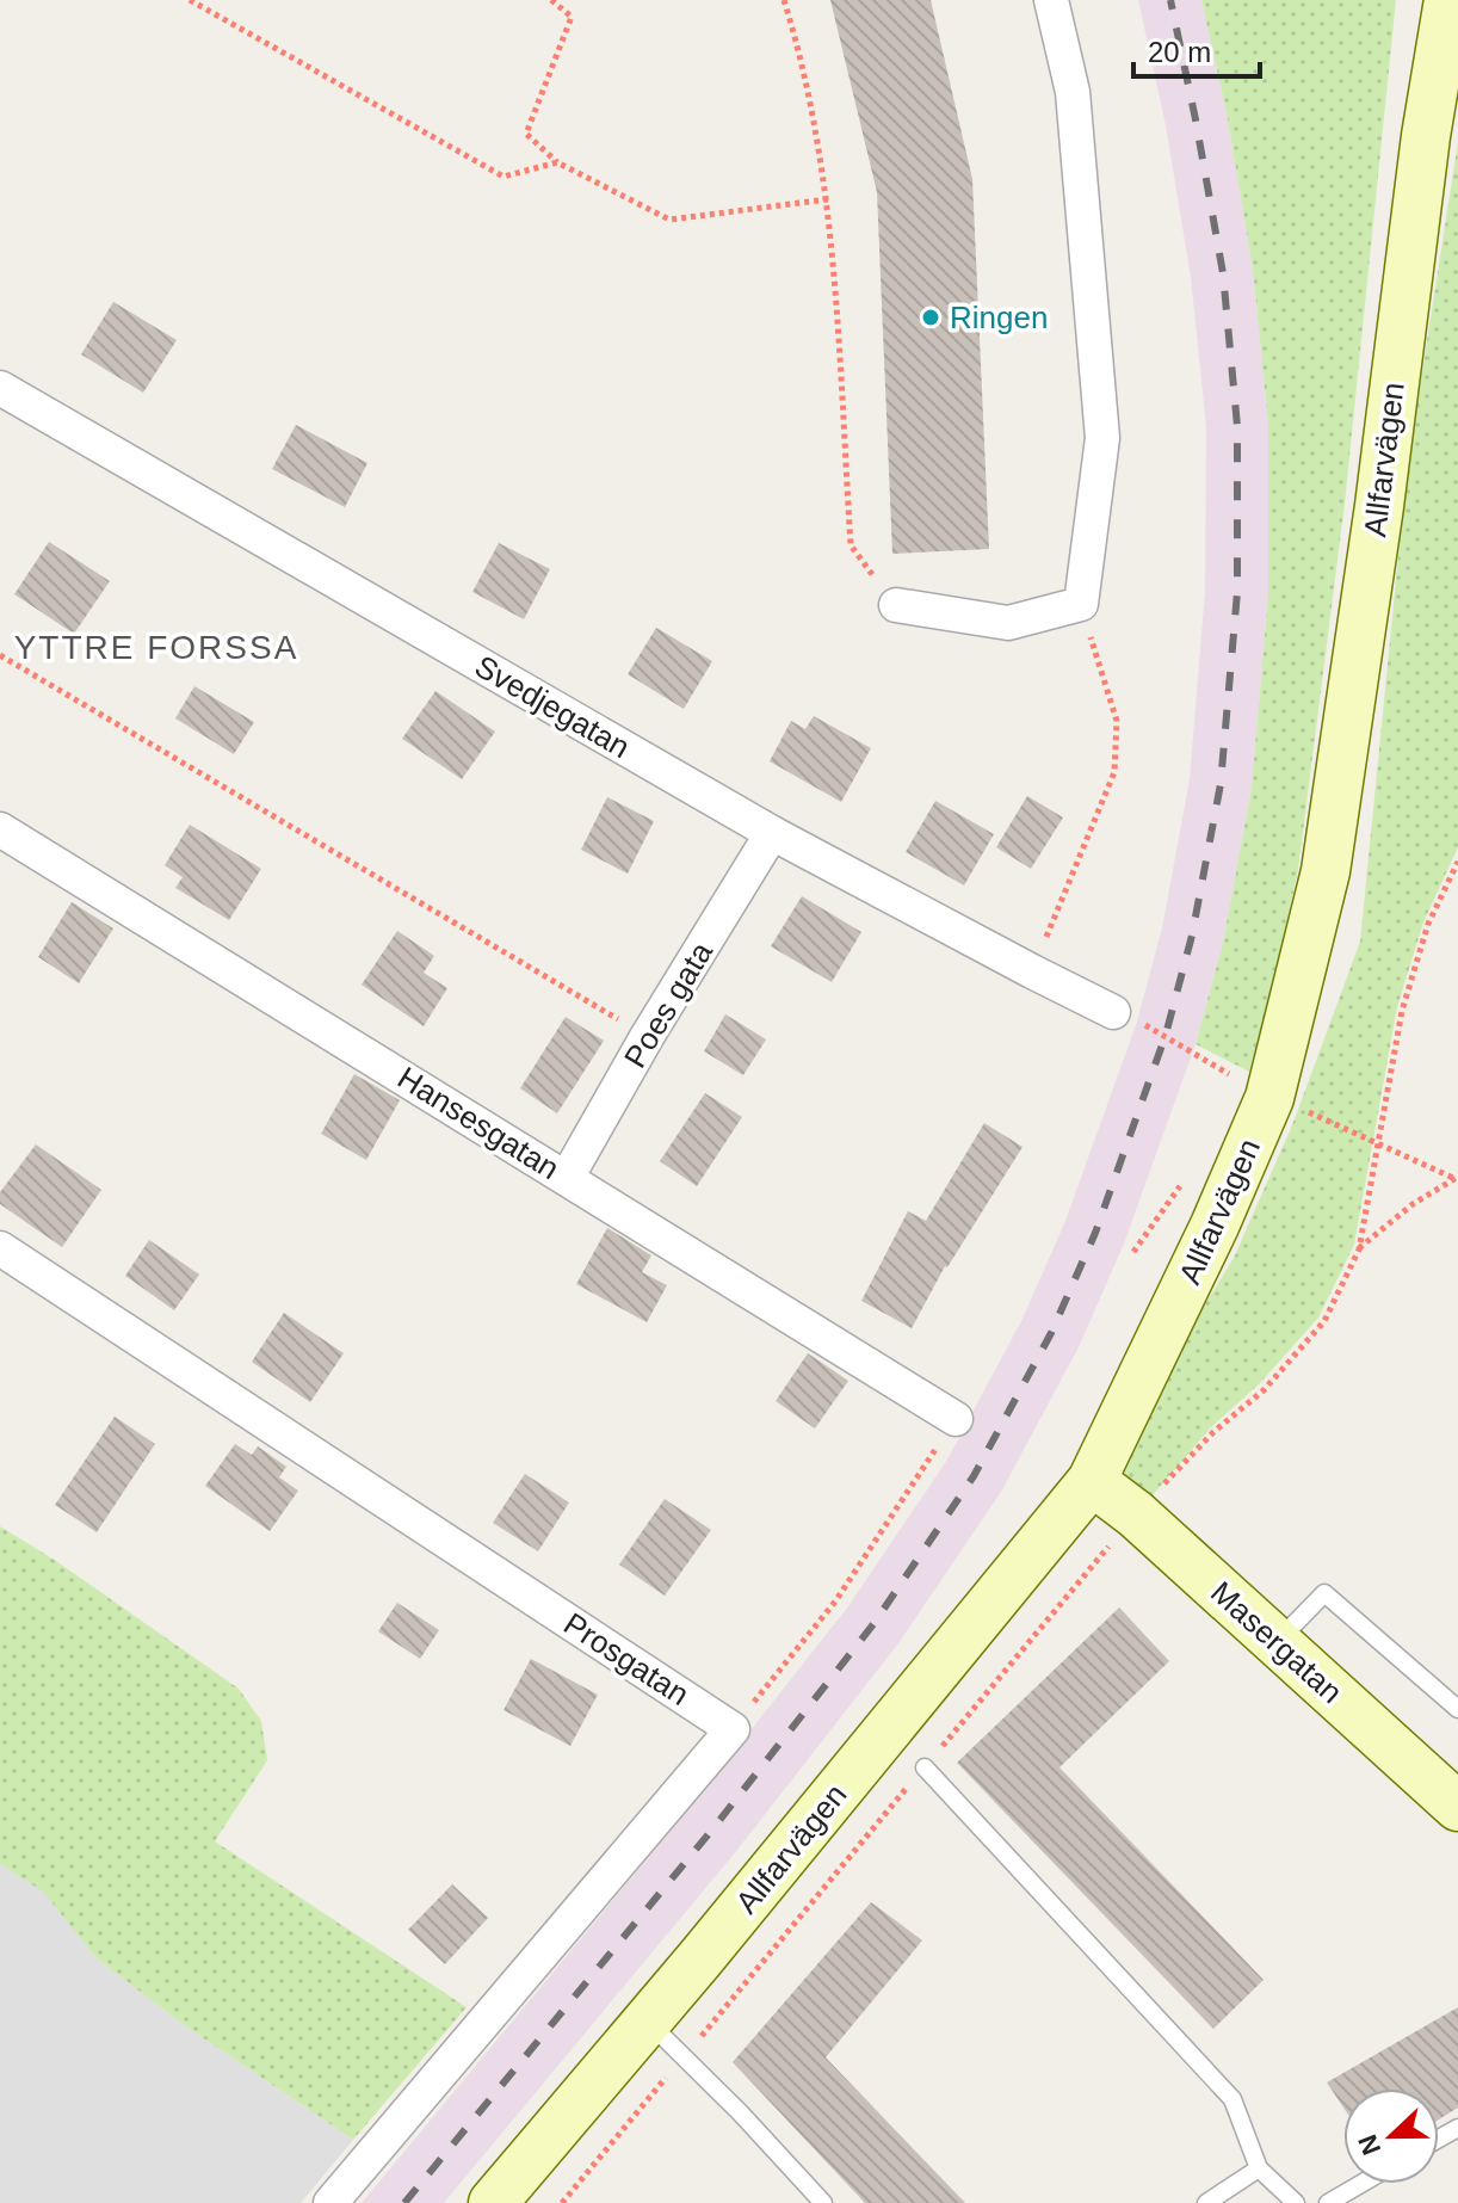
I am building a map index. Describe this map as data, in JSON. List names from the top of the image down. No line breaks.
{"streets":{"street":["Allfarvägen","Svedjegatan","Poes gata","Hansesgatan","Masergatan","Prosgatan"]},"crossings":[["Allfarvägen","Masergatan"],["Svedjegatan","Poes gata"],["Poes gata","Hansesgatan"]],"districts":["YTTRE FORSSA"],"places":["Ringen"],"scale_bar":"20 m","north":"left"}
